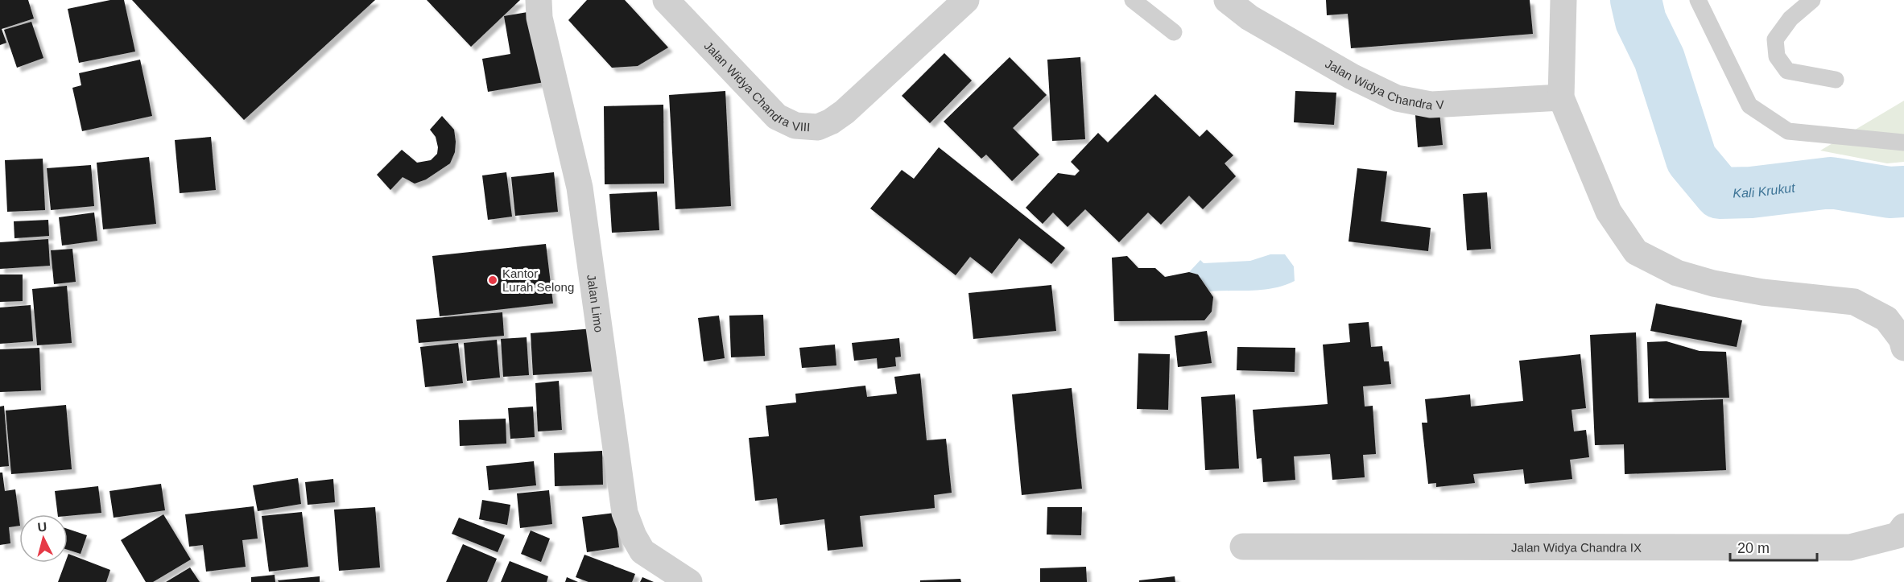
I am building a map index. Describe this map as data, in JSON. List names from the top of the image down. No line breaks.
{"streets":{"street":["Jalan Widya Chandra V","Jalan Widya Chandra VIII","Jalan Limo","Jalan Widya Chandra IX"]},"water":["Kali Krukut"],"places":["Kantor Lurah Selong"],"scale_bar":"20 m","north":"top"}
